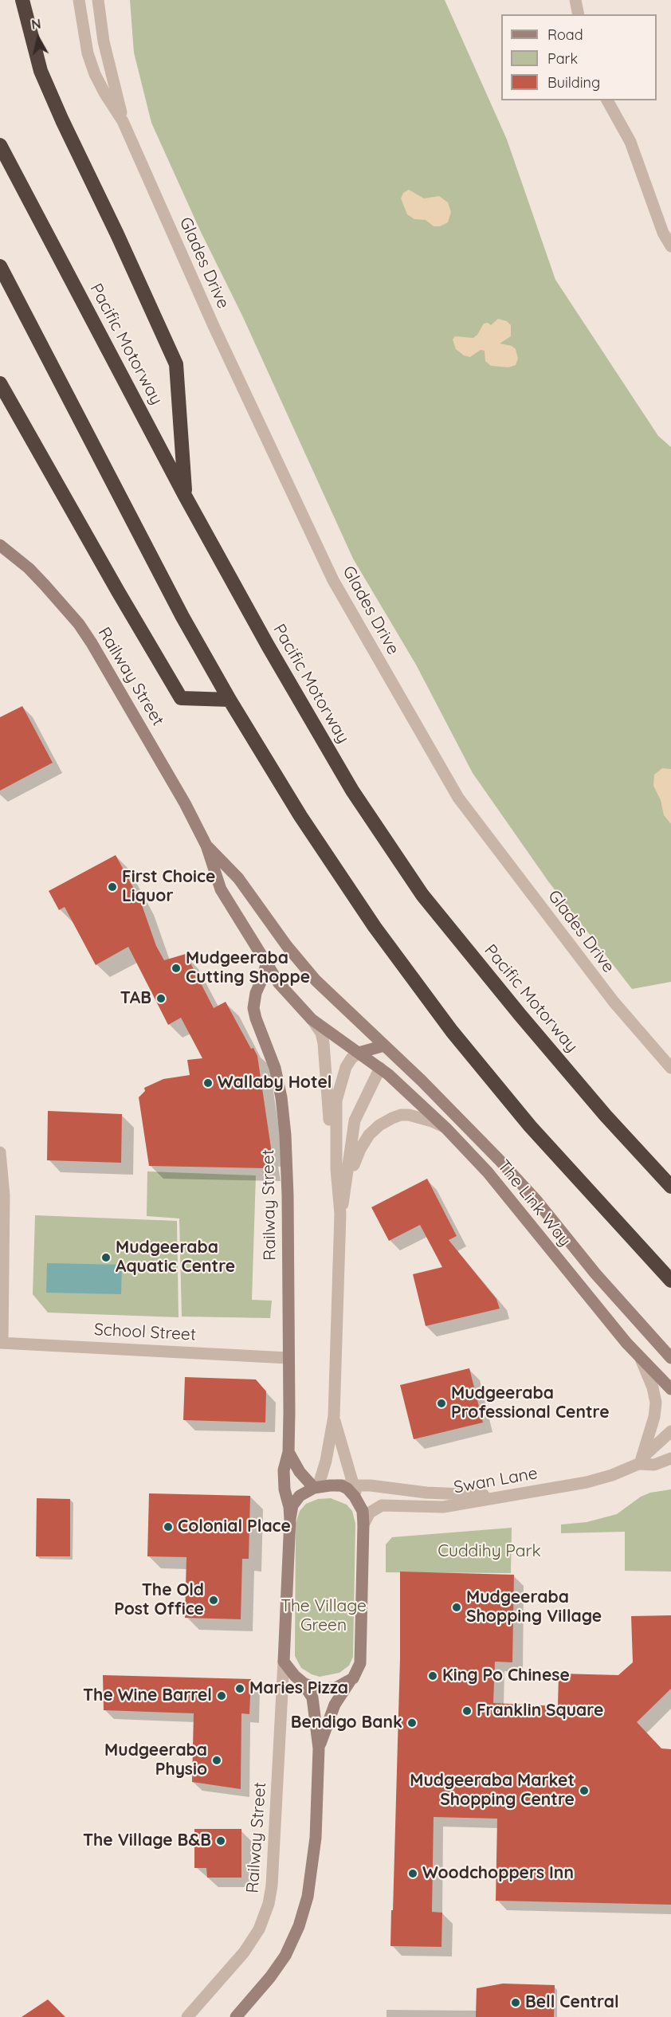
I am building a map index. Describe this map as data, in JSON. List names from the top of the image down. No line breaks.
{"streets":{"highway":["Pacific Motorway"],"main road":["Railway Street","The Link Way"],"street":["Glades Drive","School Street","Swan Lane"]},"crossings":[["Railway Street","The Link Way"],["Railway Street","School Street"],["Railway Street","Swan Lane"]],"parks":["Cuddihy Park","The Village Green"],"places":["First Choice Liquor","Mudgeeraba Cutting Shoppe","TAB","Wallaby Hotel","Mudgeeraba Aquatic Centre","Mudgeeraba Professional Centre","Colonial Place","The Old Post Office","Mudgeeraba Shopping Village","King Po Chinese","Maries Pizza","The Wine Barrel","Franklin Square","Bendigo Bank","Mudgeeraba Physio","Mudgeeraba Market Shopping Centre","The Village B&B","Woodchoppers Inn","Bell Central"],"legend":["Road","Park","Building"],"north":"top"}
